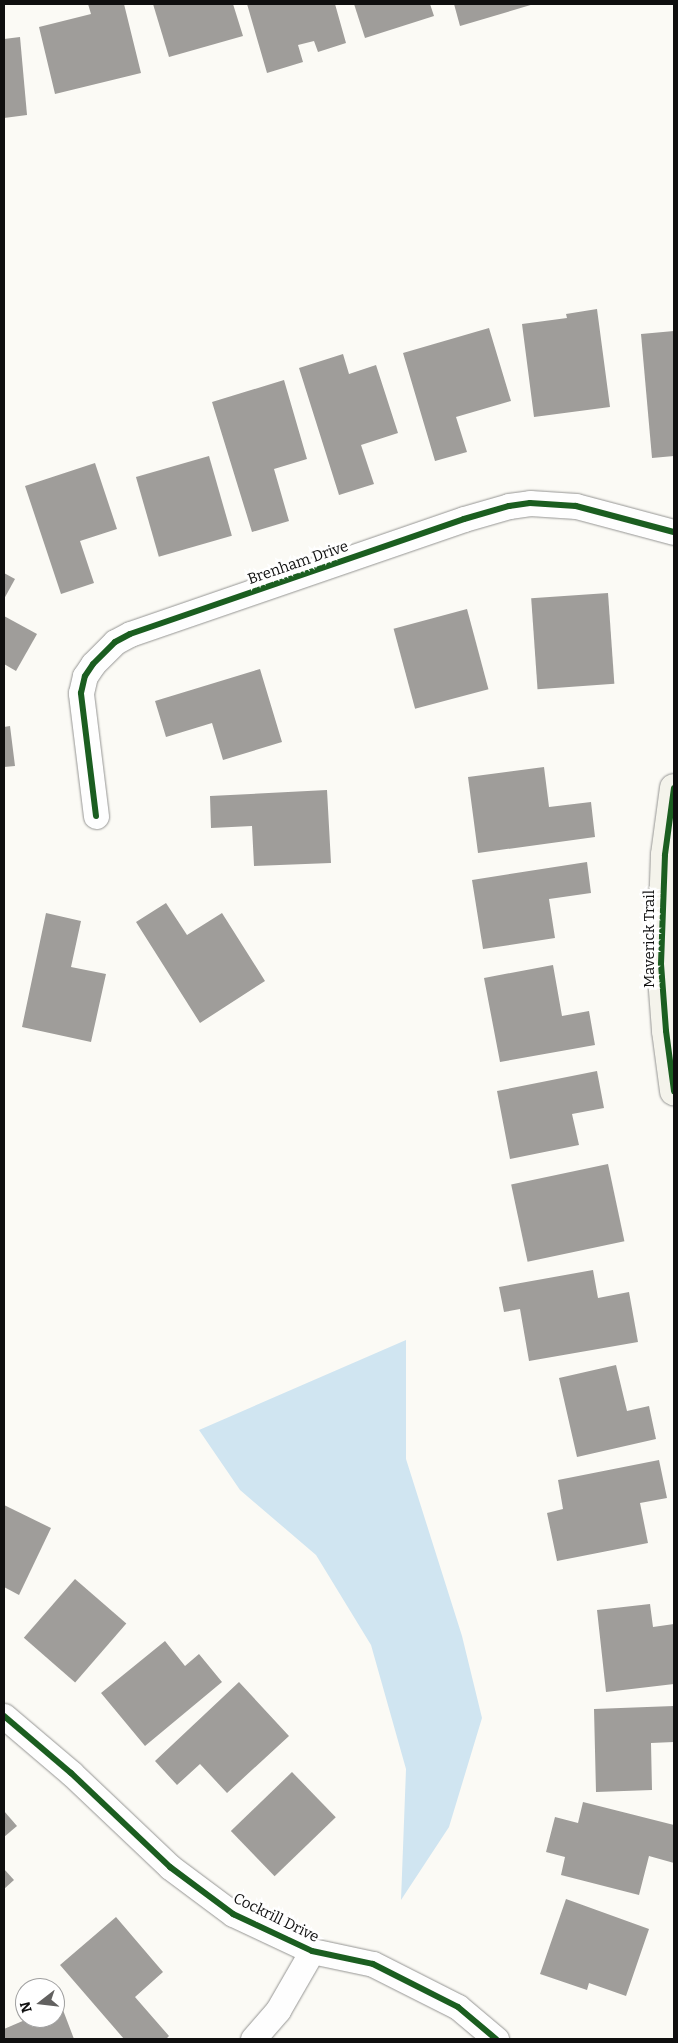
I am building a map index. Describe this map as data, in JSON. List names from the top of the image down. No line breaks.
{"streets":{"street":["Brenham Drive","Maverick Trail","Cockrill Drive"]},"north":"left"}
